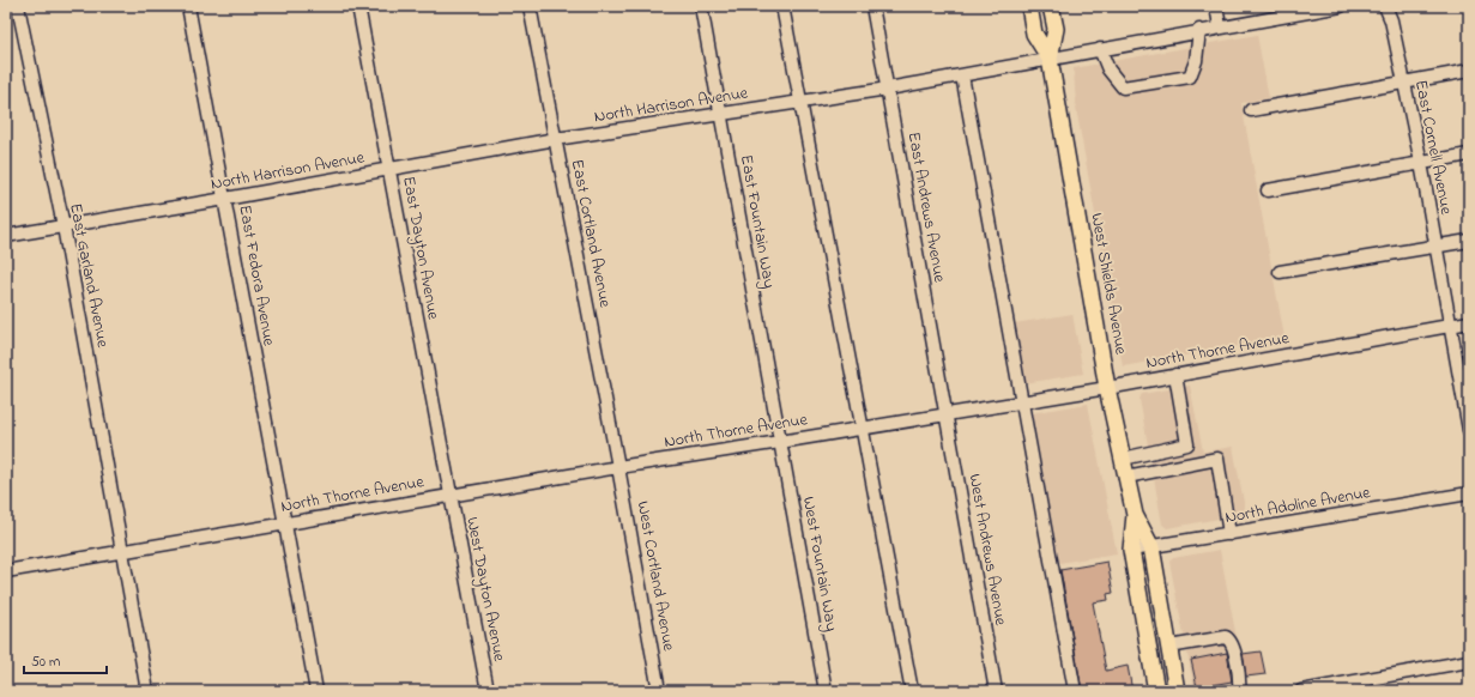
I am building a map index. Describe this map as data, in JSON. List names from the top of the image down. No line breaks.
{"streets":{"main road":["West Shields Avenue"],"street":["North Harrison Avenue","East Cornell Avenue","East Andrews Avenue","East Fountain Way","East Cortland Avenue","East Dayton Avenue","East Garland Avenue","East Fedora Avenue","North Thorne Avenue","North Adoline Avenue","West Andrews Avenue","West Fountain Way","West Cortland Avenue","West Dayton Avenue"]},"crossings":[["North Harrison Avenue","East Andrews Avenue"],["North Harrison Avenue","East Fountain Way"],["North Harrison Avenue","East Cortland Avenue"],["North Harrison Avenue","East Dayton Avenue"],["North Harrison Avenue","East Garland Avenue"],["North Harrison Avenue","East Fedora Avenue"],["North Harrison Avenue","West Shields Avenue"],["East Cornell Avenue","North Thorne Avenue"],["East Andrews Avenue","North Thorne Avenue"],["East Andrews Avenue","West Andrews Avenue"],["East Fountain Way","North Thorne Avenue"],["East Fountain Way","West Fountain Way"],["East Cortland Avenue","North Thorne Avenue"],["East Cortland Avenue","West Cortland Avenue"],["East Dayton Avenue","North Thorne Avenue"],["East Dayton Avenue","West Dayton Avenue"],["East Garland Avenue","North Thorne Avenue"],["East Fedora Avenue","North Thorne Avenue"],["West Shields Avenue","North Thorne Avenue"],["West Shields Avenue","North Adoline Avenue"],["North Thorne Avenue","West Andrews Avenue"],["North Thorne Avenue","West Fountain Way"],["North Thorne Avenue","West Cortland Avenue"],["North Thorne Avenue","West Dayton Avenue"]],"scale_bar":"50 m"}
